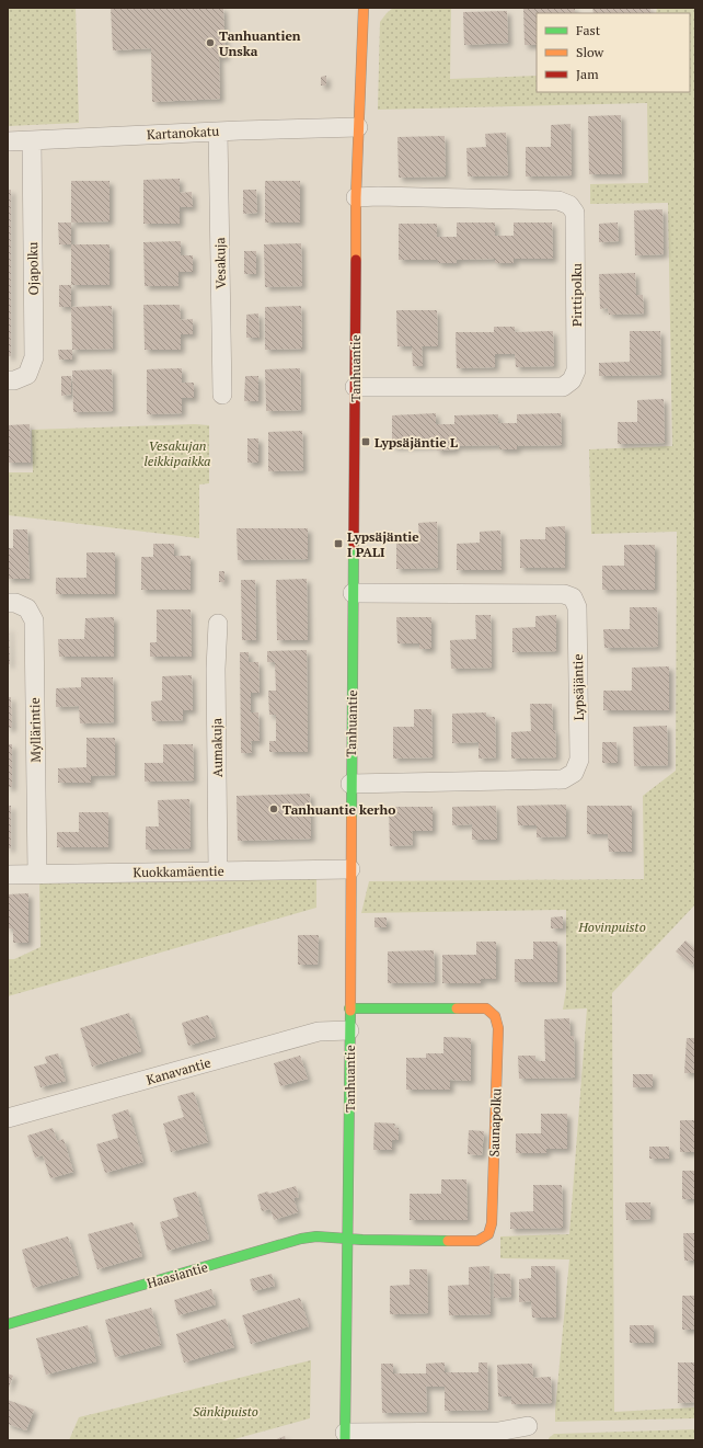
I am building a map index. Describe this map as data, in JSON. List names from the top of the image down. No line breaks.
{"streets":{"street":["Kartanokatu","Vesakuja","Ojapolku","Pirttipolku","Tanhuantie","Lypsäjäntie","Myllärintie","Aumakuja","Kuokkamäentie","Kanavantie","Saunapolku","Haasiantie"]},"crossings":[["Kartanokatu","Vesakuja"],["Kartanokatu","Ojapolku"],["Kartanokatu","Tanhuantie"],["Pirttipolku","Tanhuantie"],["Tanhuantie","Lypsäjäntie"],["Tanhuantie","Kuokkamäentie"],["Tanhuantie","Kanavantie"],["Tanhuantie","Saunapolku"],["Tanhuantie","Haasiantie"],["Myllärintie","Kuokkamäentie"],["Aumakuja","Kuokkamäentie"],["Saunapolku","Haasiantie"]],"parks":["Vesakujan leikkipaikka","Hovinpuisto","Sänkipuisto"],"places":{"other":["Tanhuantien Unska","Tanhuantie kerho"],"transit":["Lypsäjäntie L","Lypsäjäntie I PALI"]},"legend":["Fast","Slow","Jam"]}
